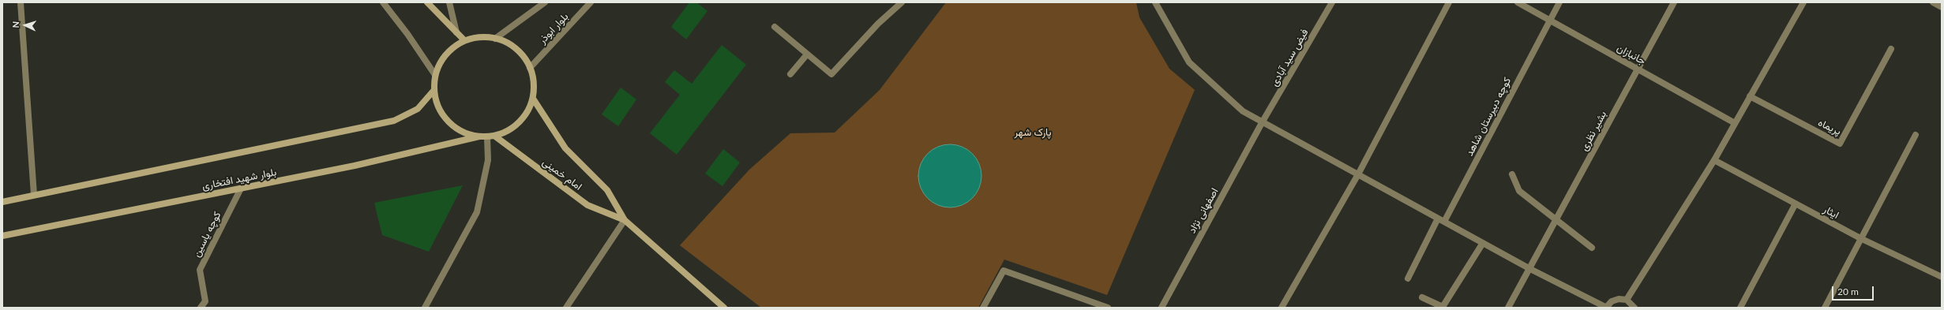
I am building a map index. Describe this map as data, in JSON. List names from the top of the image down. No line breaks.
{"streets":{"main road":["امام خمینی","بلوار شهید افتخاری"],"street":["بلوار ابوذر","جانبازان","فیض سید آبادی","کوچه دبیرستان شاهد","پریماه","بشیر نظری","اصفهانی نژاد","ایثار","کوچه یاسین"]},"crossings":[["بلوار ابوذر","امام خمینی"],["بلوار ابوذر","بلوار شهید افتخاری"],["جانبازان","کوچه دبیرستان شاهد"],["جانبازان","بشیر نظری"],["فیض سید آبادی","اصفهانی نژاد"],["امام خمینی","بلوار شهید افتخاری"],["بلوار شهید افتخاری","کوچه یاسین"]],"parks":["پارک شهر"],"scale_bar":"20 m","north":"left"}
